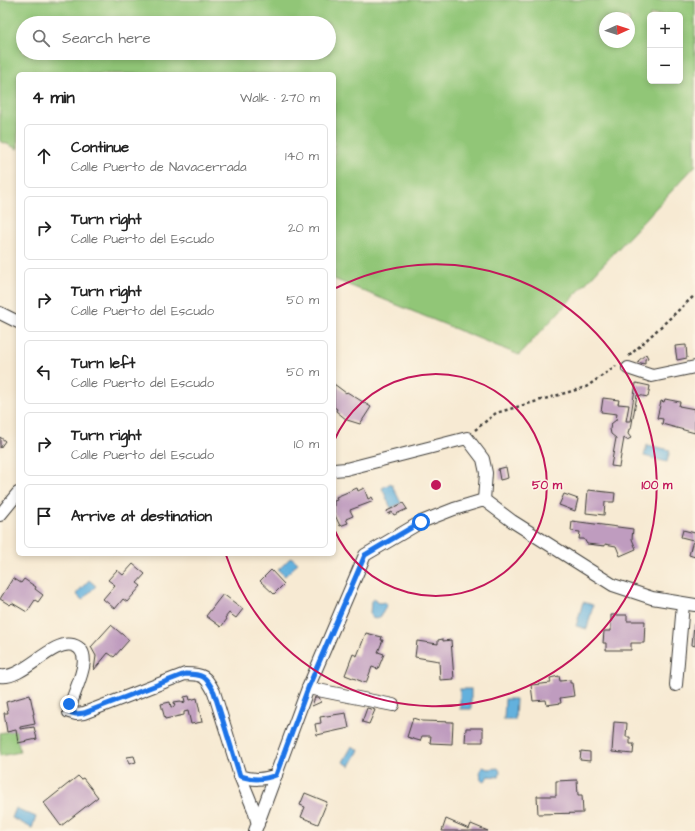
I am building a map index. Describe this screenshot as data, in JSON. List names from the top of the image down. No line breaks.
{"north":"right","page":{"map_buttons":["+","−"],"search":"Search here","heading":["4 min","Walk · 270 m"],"list":[["Continue","Calle Puerto de Navacerrada","140 m"],["Turn right","Calle Puerto del Escudo","20 m"],["Turn right","Calle Puerto del Escudo","50 m"],["Turn left","Calle Puerto del Escudo","50 m"],["Turn right","Calle Puerto del Escudo","10 m"],"Arrive at destination"]},"rings":["50 m","100 m"]}
